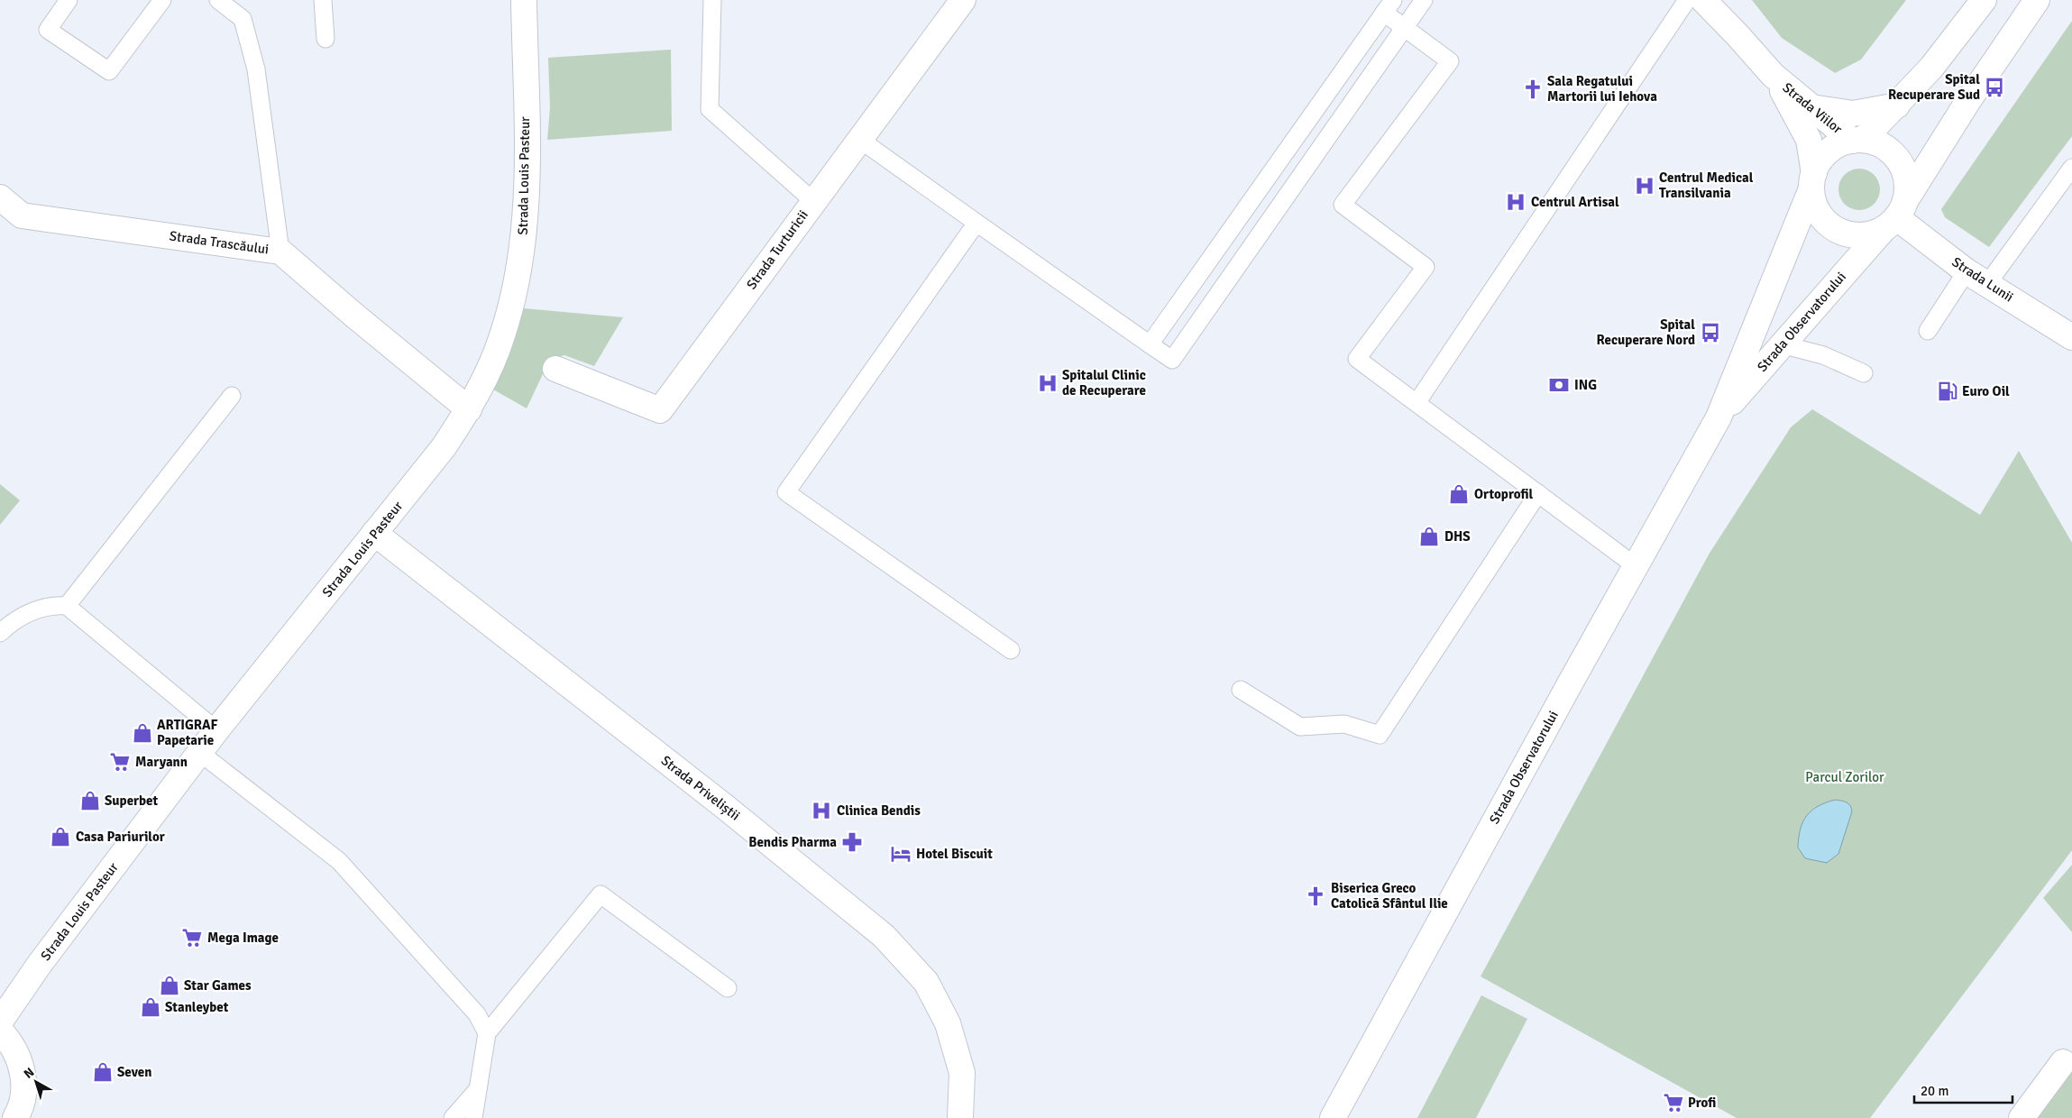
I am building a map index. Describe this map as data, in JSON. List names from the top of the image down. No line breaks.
{"streets":{"street":["Strada Viilor","Strada Louis Pasteur","Strada Trascăului","Strada Turturicii","Strada Lunii","Strada Observatorului","Strada Priveliștii"]},"crossings":[["Strada Viilor","Strada Lunii"],["Strada Viilor","Strada Observatorului"],["Strada Louis Pasteur","Strada Trascăului"],["Strada Louis Pasteur","Strada Priveliștii"],["Strada Lunii","Strada Observatorului"]],"parks":["Parcul Zorilor"],"places":{"bus stop":["Spital Recuperare Sud","Spital Recuperare Nord"],"church":["Sala Regatului Martorii lui Iehova","Biserica Greco Catolică Sfântul Ilie"],"hospital":["Centrul Medical Transilvania","Centrul Artisal","Spitalul Clinic de Recuperare","Clinica Bendis"],"bank":["ING"],"fuel station":["Euro Oil"],"shop":["Ortoprofil","DHS","ARTIGRAF Papetarie","Superbet","Casa Pariurilor","Star Games","Stanleybet","Seven"],"supermarket":["Maryann","Mega Image","Profi"],"pharmacy":["Bendis Pharma"],"hotel":["Hotel Biscuit"]},"scale_bar":"20 m","north":"top left"}
